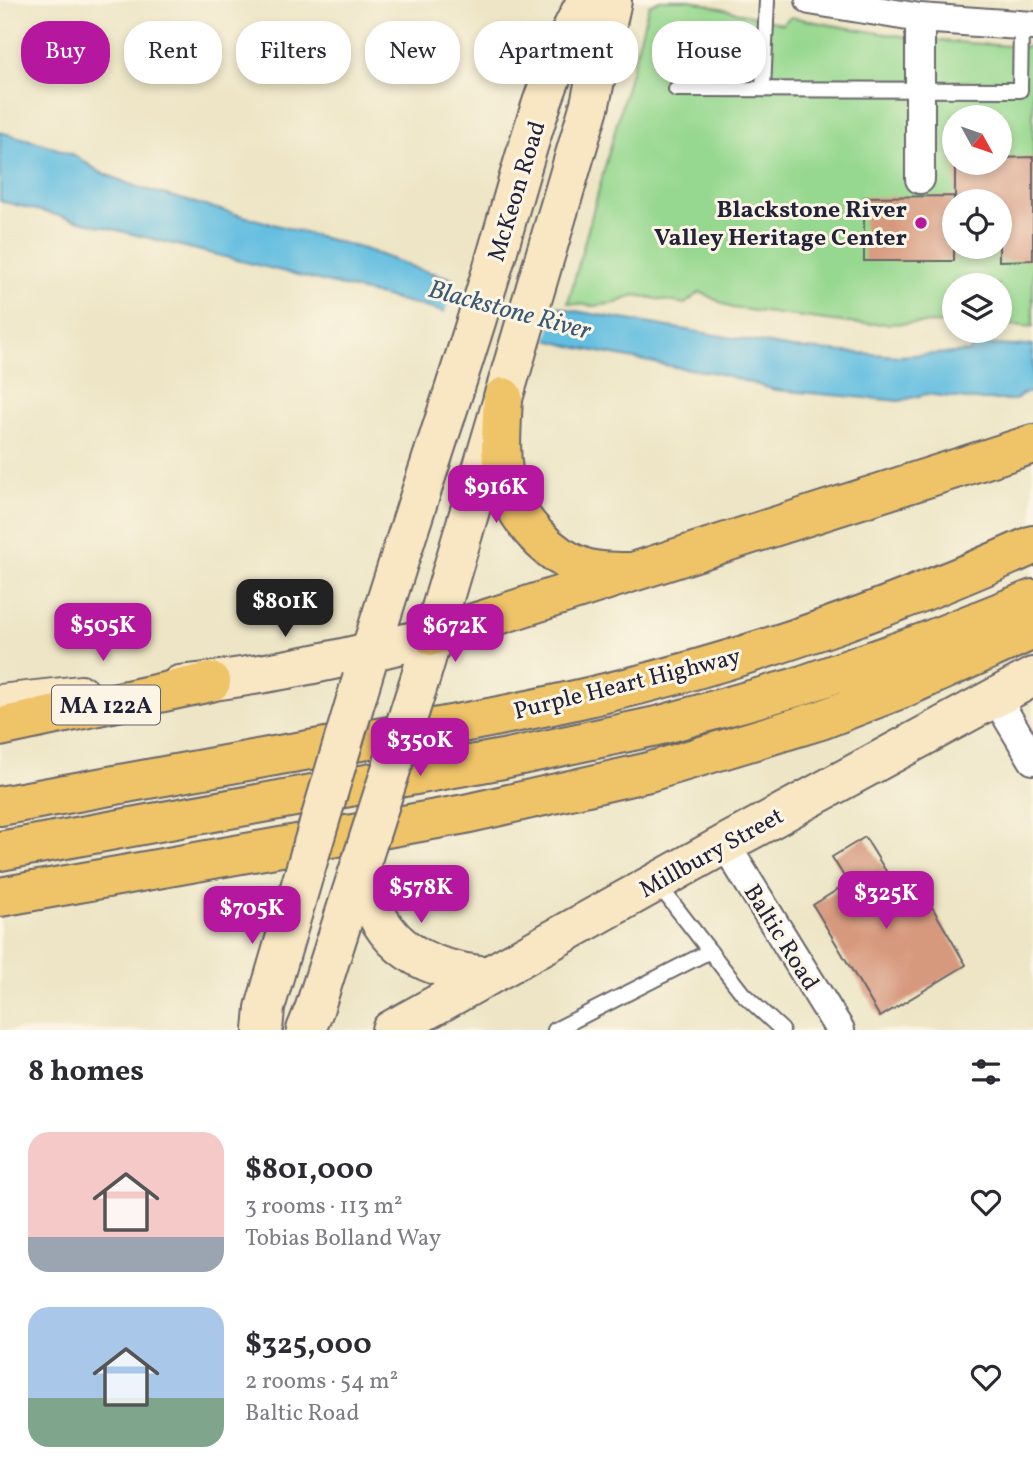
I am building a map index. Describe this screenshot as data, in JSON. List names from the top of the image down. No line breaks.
{"streets":{"highway":["Purple Heart Highway","MA 122A"],"main road":["McKeon Road","Millbury Street"],"street":["Baltic Road"]},"crossings":[["McKeon Road","MA 122A"],["Millbury Street","Baltic Road"]],"water":["Blackstone River"],"places":["Blackstone River Valley Heritage Center"],"north":"bottom right","page":{"chip":["Buy","Rent","Filters","New","Apartment","House"],"price":["$916K","$801K","$505K","$672K","$350K","$578K","$325K","$705K"],"heading":"8 homes","list":[{"name":"$801,000","note":"3 rooms · 113 m² · Tobias Bolland Way"},{"name":"$325,000","note":"2 rooms · 54 m² · Baltic Road"}]}}
